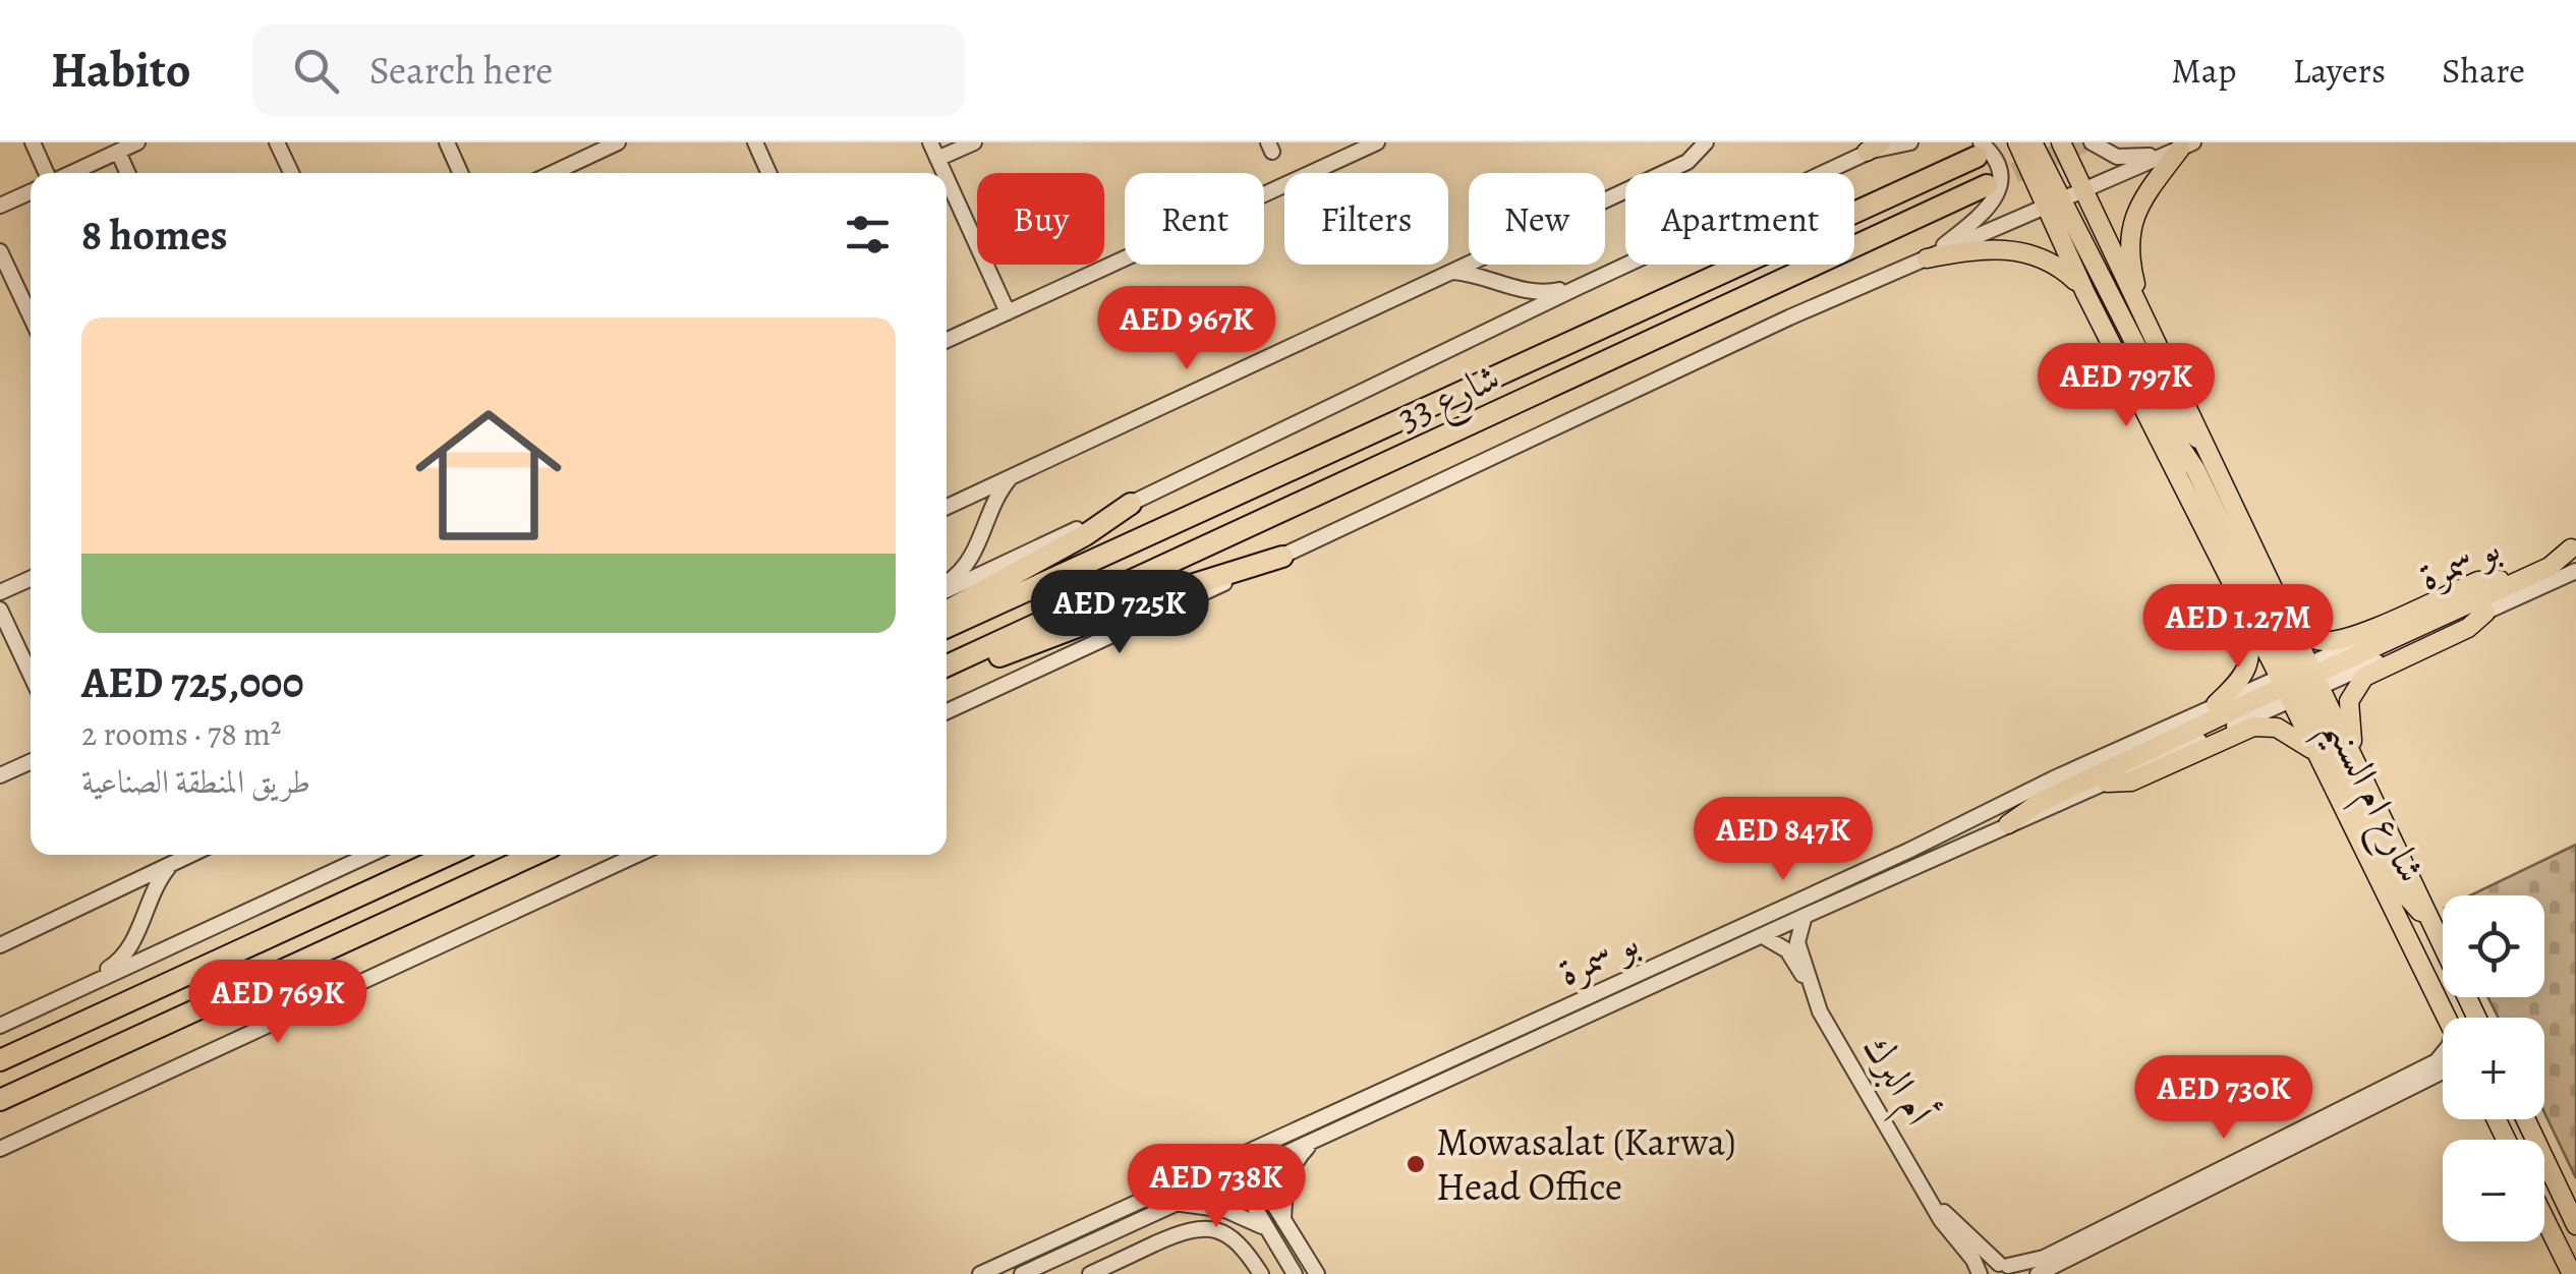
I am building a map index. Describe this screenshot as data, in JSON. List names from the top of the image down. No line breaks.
{"streets":{"highway":["شارع 33"],"main road":["شارع ام السنيم"],"street":["بو سمرة","أم البرك"]},"crossings":[["شارع 33","شارع ام السنيم"],["بو سمرة","شارع ام السنيم"],["بو سمرة","أم البرك"]],"places":["Mowasalat (Karwa) Head Office"],"page":{"header":"Habito","search":"Search here","nav":["Map","Layers","Share"],"chip":["Buy","Rent","Filters","New","Apartment"],"heading":"8 homes","price":["AED 967K","AED 797K","AED 725K","AED 1.27M","AED 847K","AED 769K","AED 730K","AED 738K"],"list":[{"name":"AED 725,000","note":"2 rooms · 78 m² · طريق المنطقة الصناعية"}],"map_buttons":["+","−"]}}
